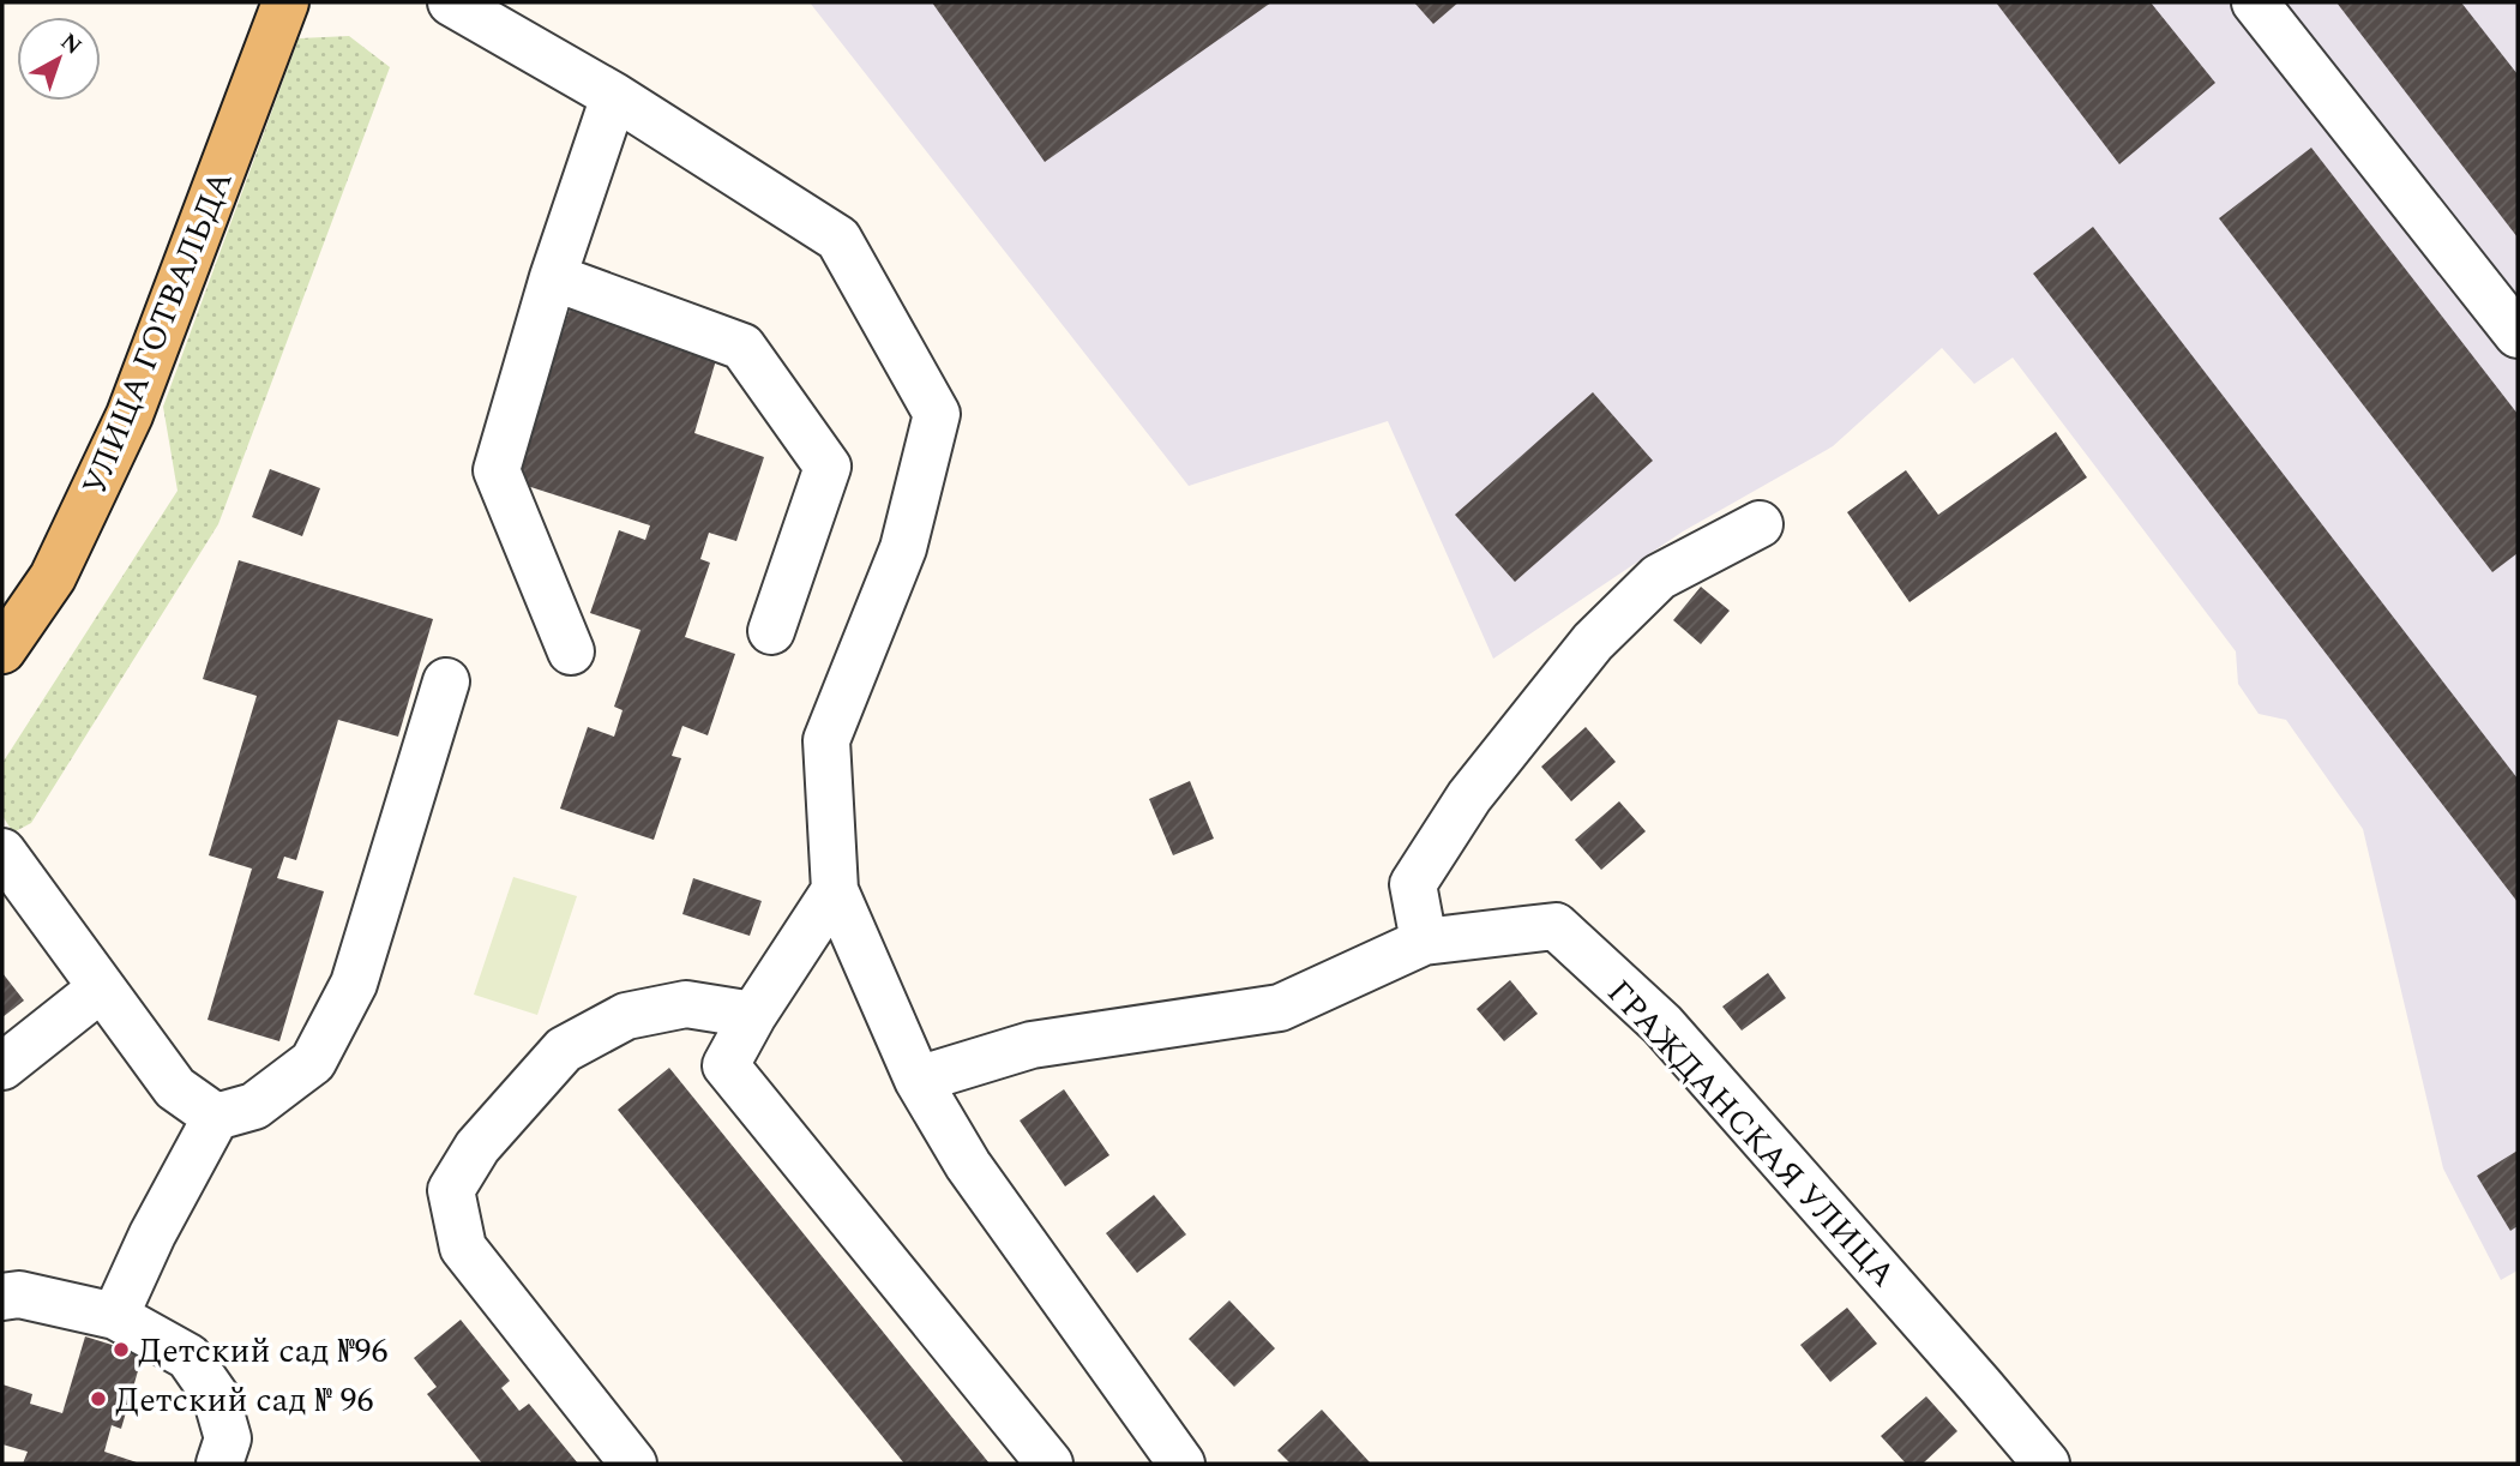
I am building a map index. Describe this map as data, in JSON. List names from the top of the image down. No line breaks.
{"streets":{"main road":["УЛИЦА ГОТВАЛЬДА"],"street":["ГРАЖДАНСКАЯ УЛИЦА"]},"places":["Детский сад №96","Детский сад № 96"],"north":"top right"}
